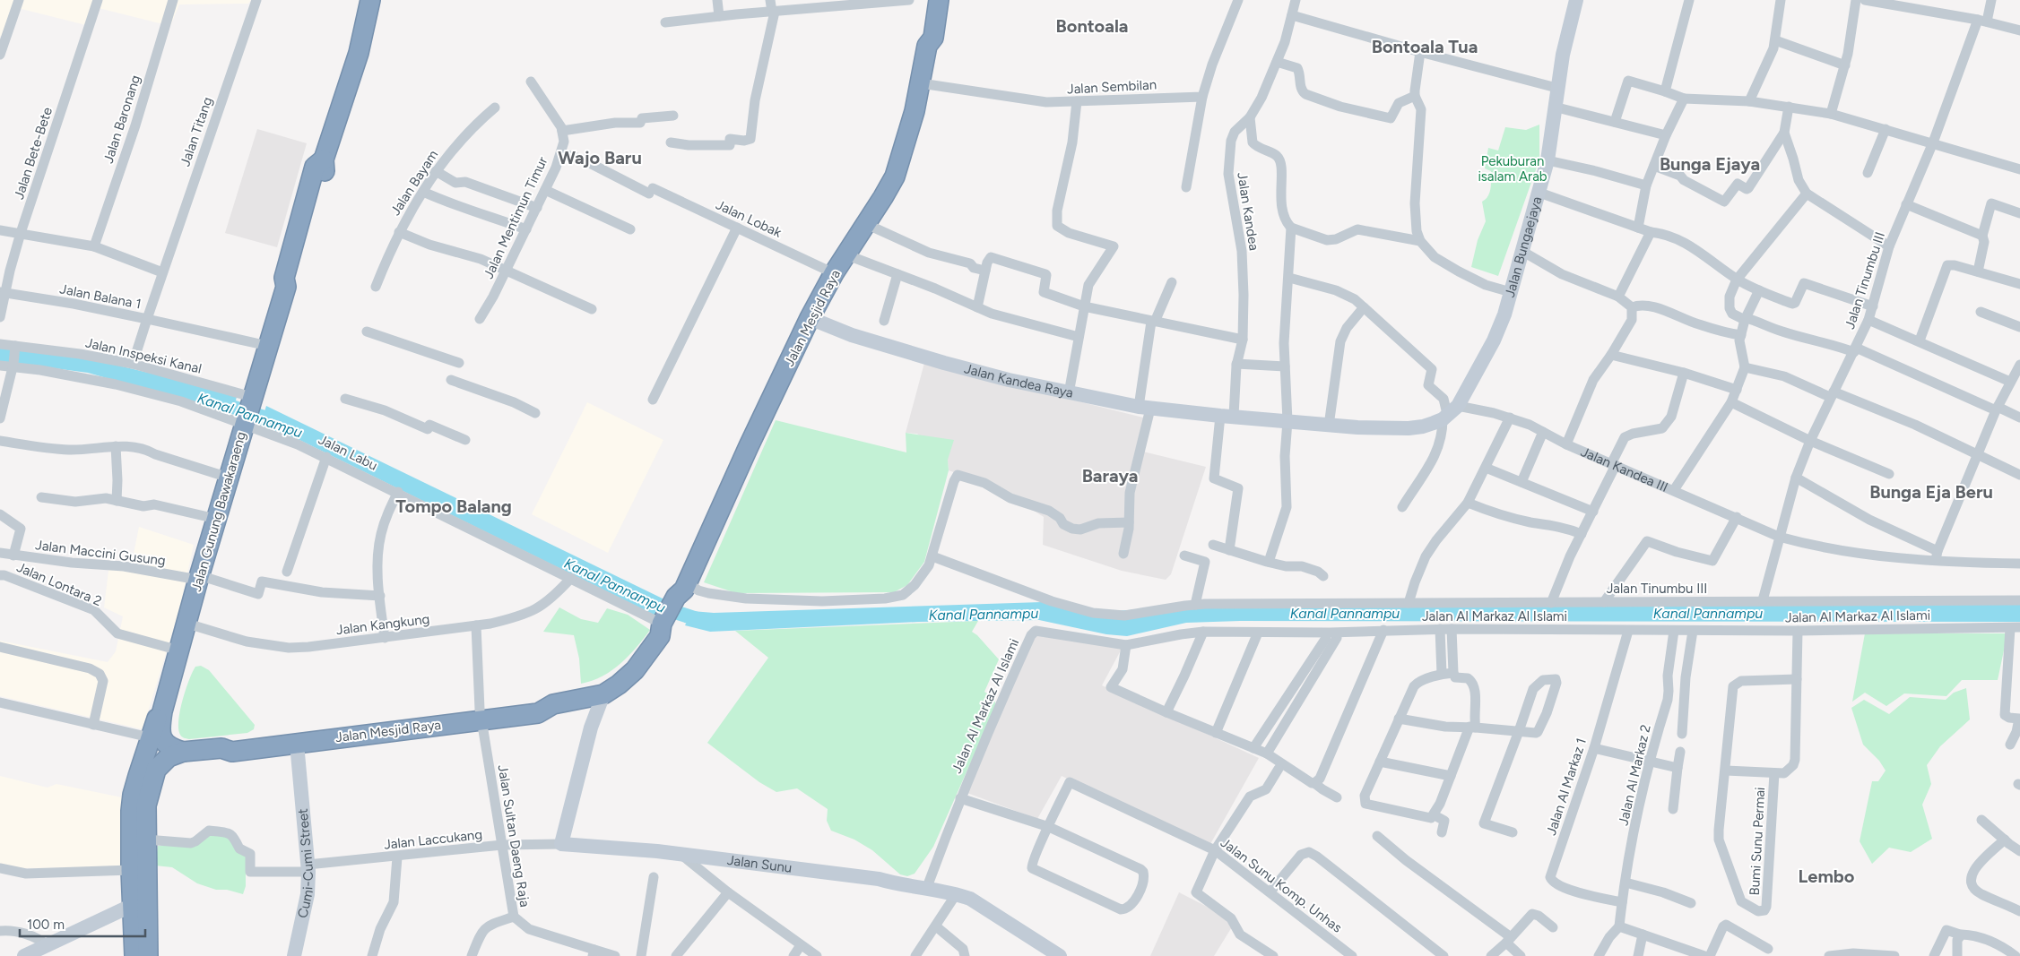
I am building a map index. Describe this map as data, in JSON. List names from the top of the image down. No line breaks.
{"streets":{"highway":["Jalan Mesjid Raya","Jalan Gunung Bawakaraeng"],"street":["Jalan Sembilan","Jalan Baronang","Jalan Titang","Jalan Bete-Bete","Jalan Bayam","Jalan Kandea","Jalan Mentimun Timur","Jalan Lobak","Jalan Bungaejaya","Jalan Tinumbu III","Jalan Balana 1","Jalan Inspeksi Kanal","Jalan Kandea Raya","Jalan Labu","Jalan Kandea III","Jalan Maccini Gusung","Jalan Lontara 2","Jalan Al Markaz Al Islami","Jalan Kangkung","Jalan Al Markaz 2","Jalan Al Markaz 1","Jalan Sultan Daeng Raja","Jalan Laccukang","Bumi Sunu Permai","Cumi-Cumi Street","Jalan Sunu","Jalan Sunu Komp. Unhas"]},"crossings":[["Jalan Sembilan","Jalan Mesjid Raya"],["Jalan Titang","Jalan Balana 1"],["Jalan Bete-Bete","Jalan Balana 1"],["Jalan Kandea","Jalan Kandea Raya"],["Jalan Mentimun Timur","Jalan Lobak"],["Jalan Lobak","Jalan Mesjid Raya"],["Jalan Bungaejaya","Jalan Kandea III"],["Jalan Tinumbu III","Jalan Labu"],["Jalan Tinumbu III","Jalan Kandea III"],["Jalan Mesjid Raya","Jalan Kandea Raya"],["Jalan Mesjid Raya","Jalan Labu"],["Jalan Mesjid Raya","Jalan Gunung Bawakaraeng"],["Jalan Mesjid Raya","Jalan Sultan Daeng Raja"],["Jalan Mesjid Raya","Cumi-Cumi Street"],["Jalan Inspeksi Kanal","Jalan Gunung Bawakaraeng"],["Jalan Labu","Jalan Gunung Bawakaraeng"],["Jalan Labu","Jalan Kangkung"],["Jalan Gunung Bawakaraeng","Jalan Maccini Gusung"],["Jalan Gunung Bawakaraeng","Jalan Lontara 2"],["Jalan Gunung Bawakaraeng","Jalan Kangkung"],["Jalan Al Markaz Al Islami","Jalan Al Markaz 2"],["Jalan Al Markaz Al Islami","Jalan Al Markaz 1"],["Jalan Al Markaz Al Islami","Bumi Sunu Permai"],["Jalan Al Markaz Al Islami","Jalan Sunu"],["Jalan Kangkung","Jalan Sultan Daeng Raja"],["Jalan Al Markaz 2","Jalan Al Markaz 1"],["Jalan Sultan Daeng Raja","Jalan Laccukang"],["Jalan Laccukang","Cumi-Cumi Street"],["Jalan Laccukang","Jalan Sunu"]],"districts":["Bontoala","Bontoala Tua","Wajo Baru","Bunga Ejaya","Baraya","Bunga Eja Beru","Tompo Balang","Lembo"],"water":["Kanal Pannampu"],"parks":["Pekuburan isalam Arab"],"scale_bar":"100 m"}
